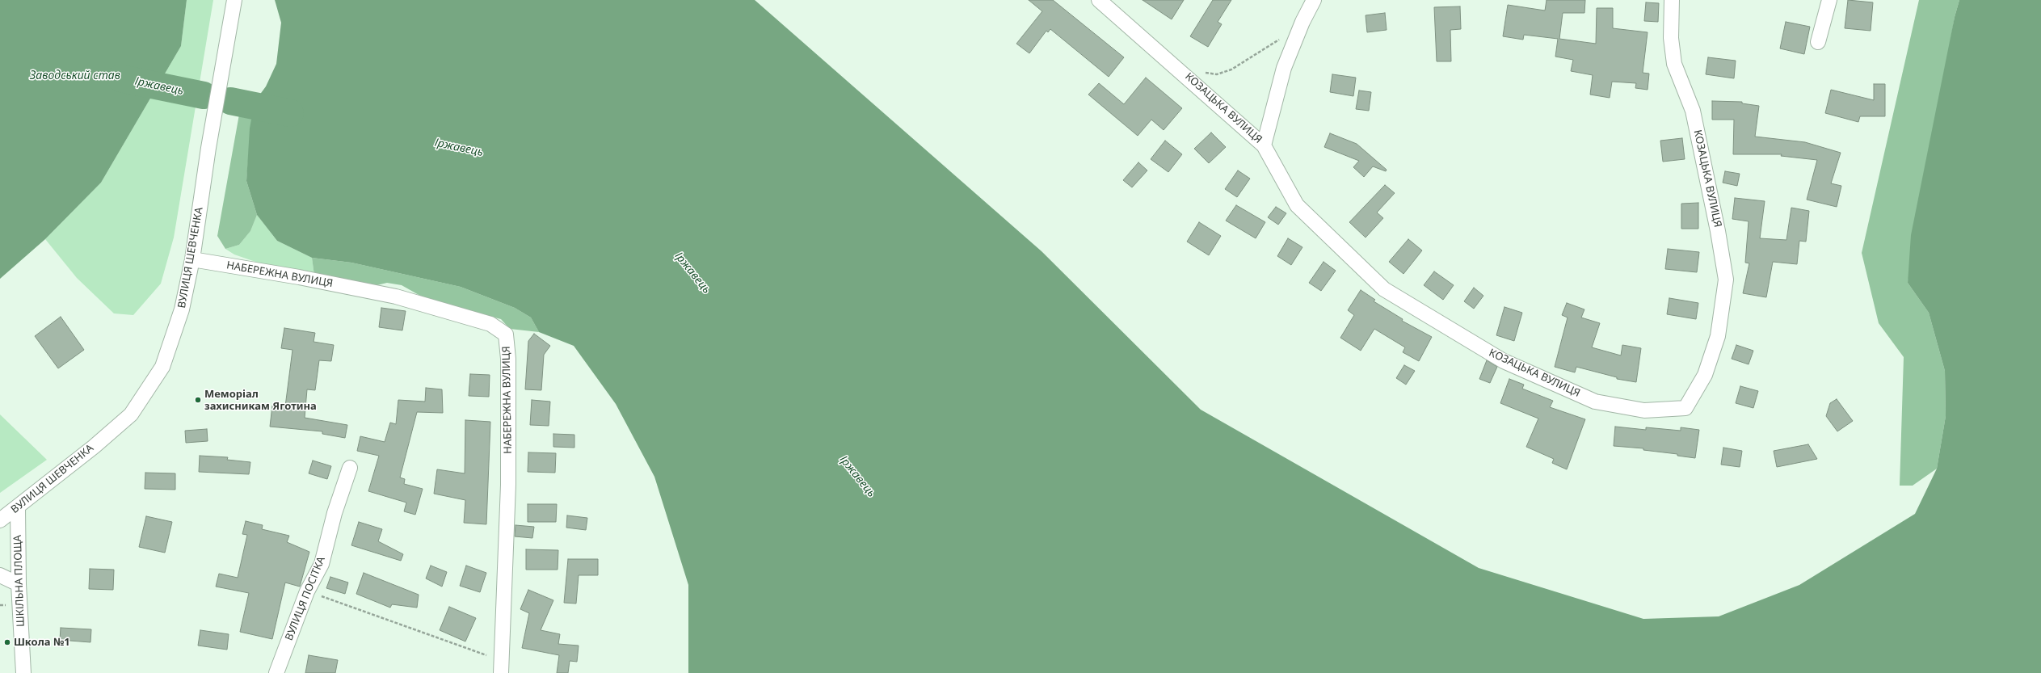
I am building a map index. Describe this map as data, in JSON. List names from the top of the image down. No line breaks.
{"streets":{"street":["КОЗАЦЬКА ВУЛИЦЯ","ВУЛИЦЯ ШЕВЧЕНКА","НАБЕРЕЖНА ВУЛИЦЯ","ШКІЛЬНА ПЛОЩА","ВУЛИЦЯ ПОСІТКА"]},"crossings":[["ВУЛИЦЯ ШЕВЧЕНКА","НАБЕРЕЖНА ВУЛИЦЯ"],["ВУЛИЦЯ ШЕВЧЕНКА","ШКІЛЬНА ПЛОЩА"]],"water":["Заводський став","Іржавець"],"places":["Меморіал захисникам Яготина","Школа №1"]}
